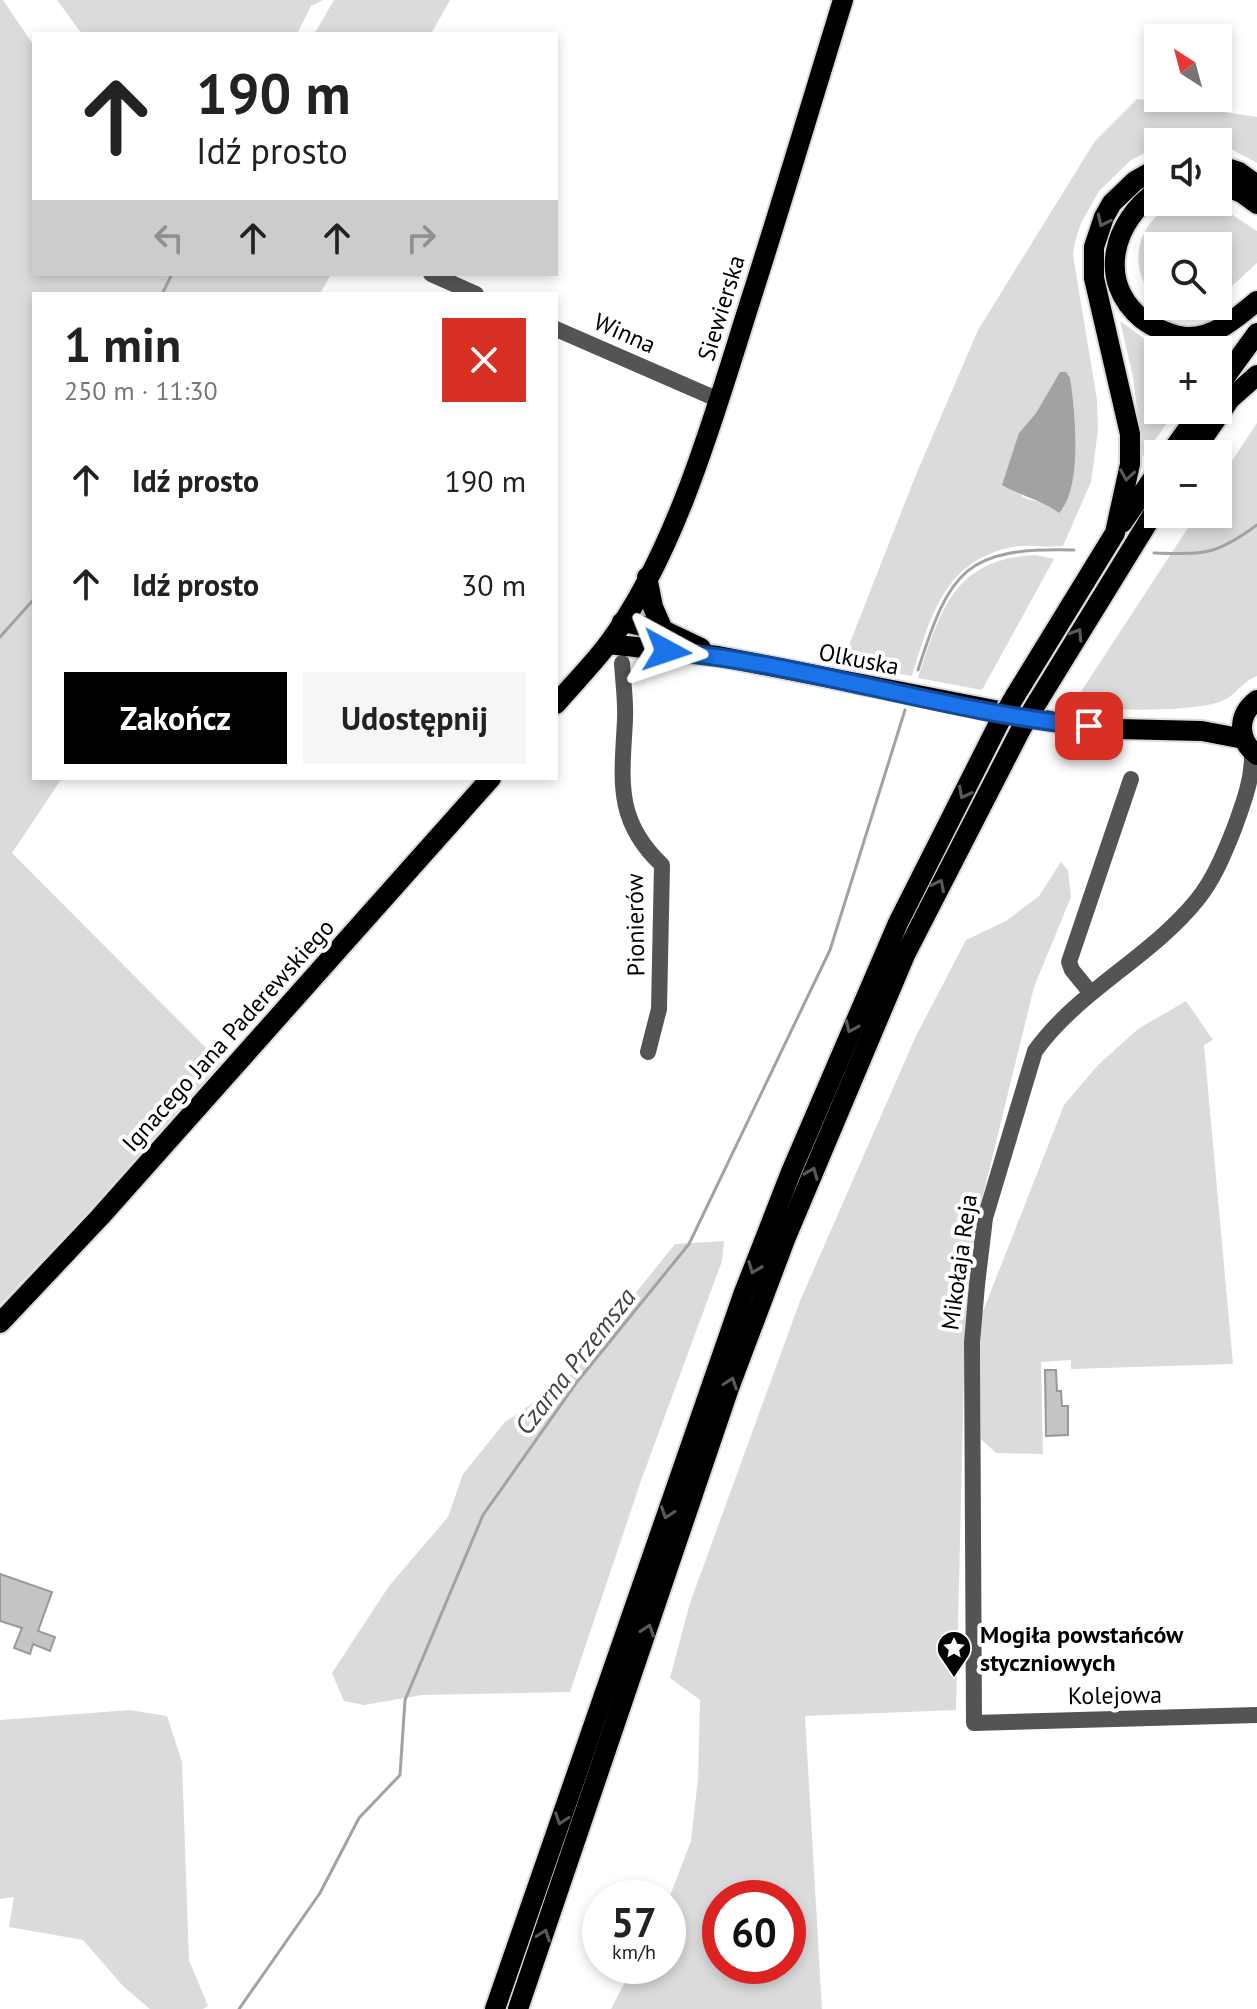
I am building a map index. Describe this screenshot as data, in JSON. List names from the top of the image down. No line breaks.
{"streets":{"main road":["Siewierska","Olkuska","Ignacego Jana Paderewskiego"],"street":["Winna","Pionierów","Mikołaja Reja","Kolejowa"]},"crossings":[["Siewierska","Winna"],["Siewierska","Olkuska"],["Mikołaja Reja","Kolejowa"]],"water":["Czarna Przemsza"],"places":{"place":["Mogiła powstańców styczniowych"]},"north":"top left","page":{"map_buttons":["+","−"],"turn":["190 m","Idź prosto"],"heading":["1 min","250 m · 11:30"],"list":[{"name":"Idź prosto","value":"190 m"},{"name":"Idź prosto","value":"30 m"}],"buttons":["Zakończ","Udostępnij"],"speed":"57 km/h","limit":"60"}}
